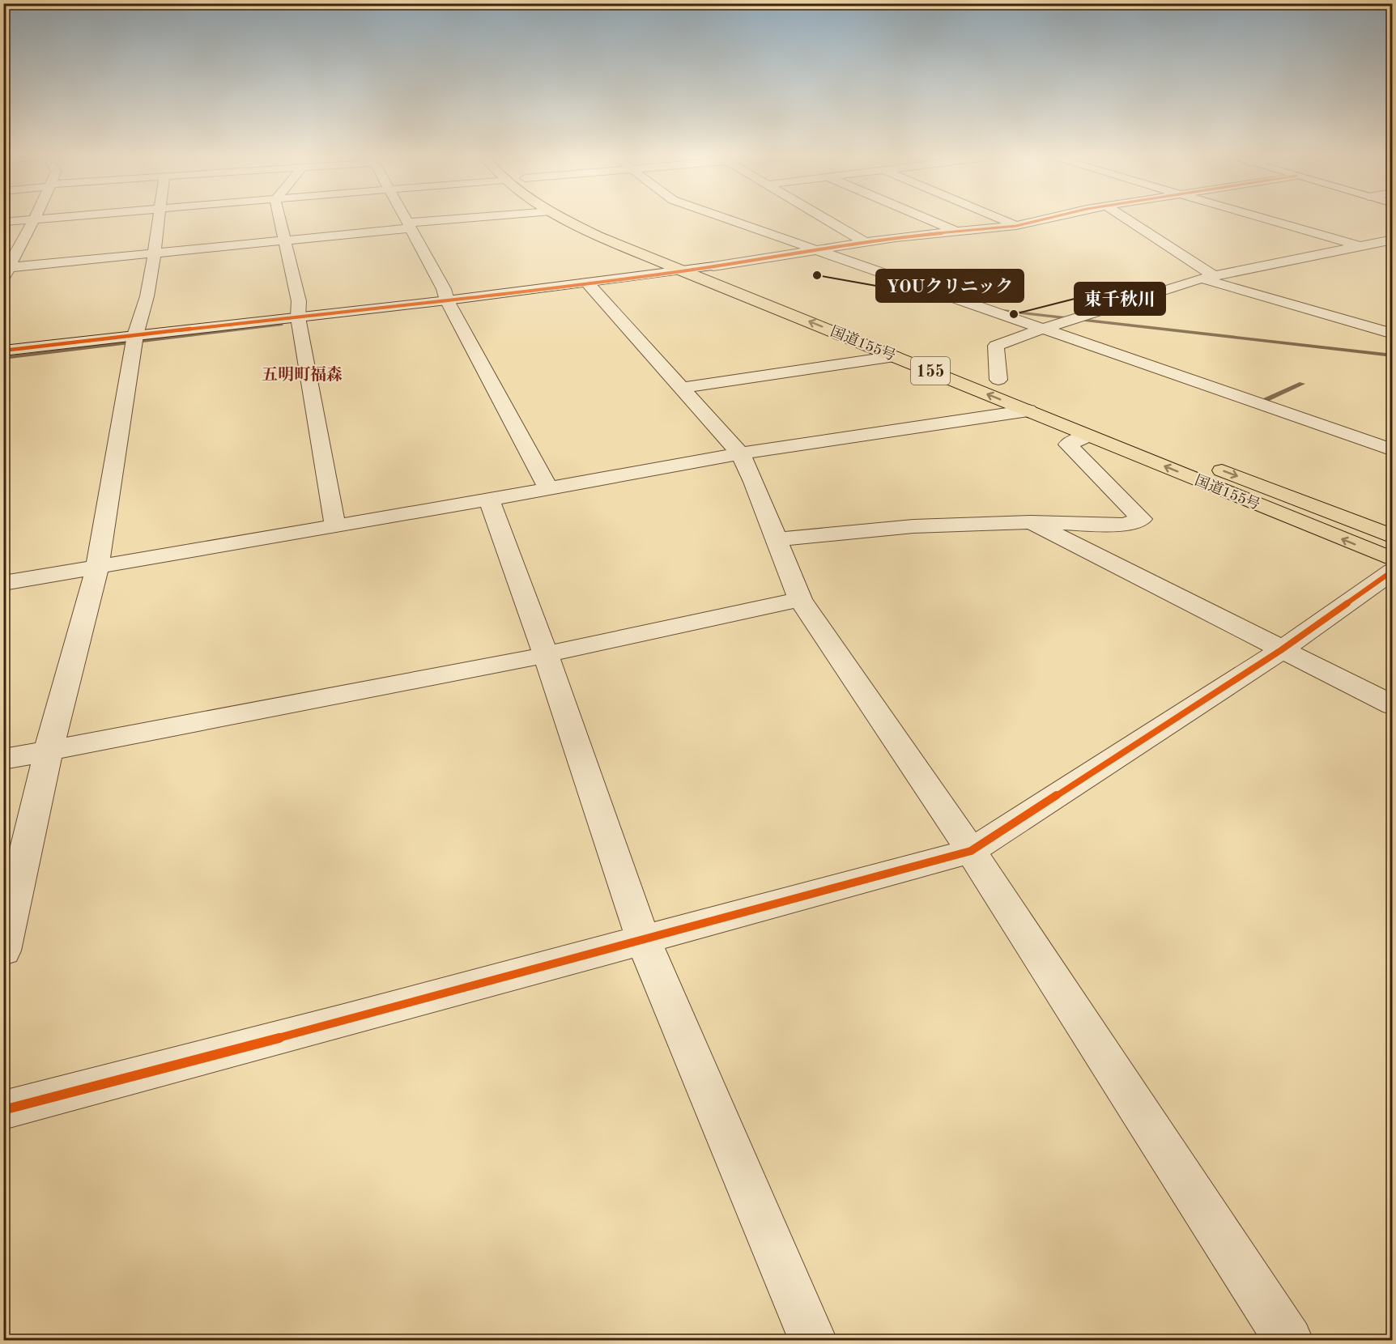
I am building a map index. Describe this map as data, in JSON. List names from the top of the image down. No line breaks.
{"streets":{"highway":["国道155号","155"]},"districts":["五明町福森"],"places":["YOUクリニック","東千秋川"]}
